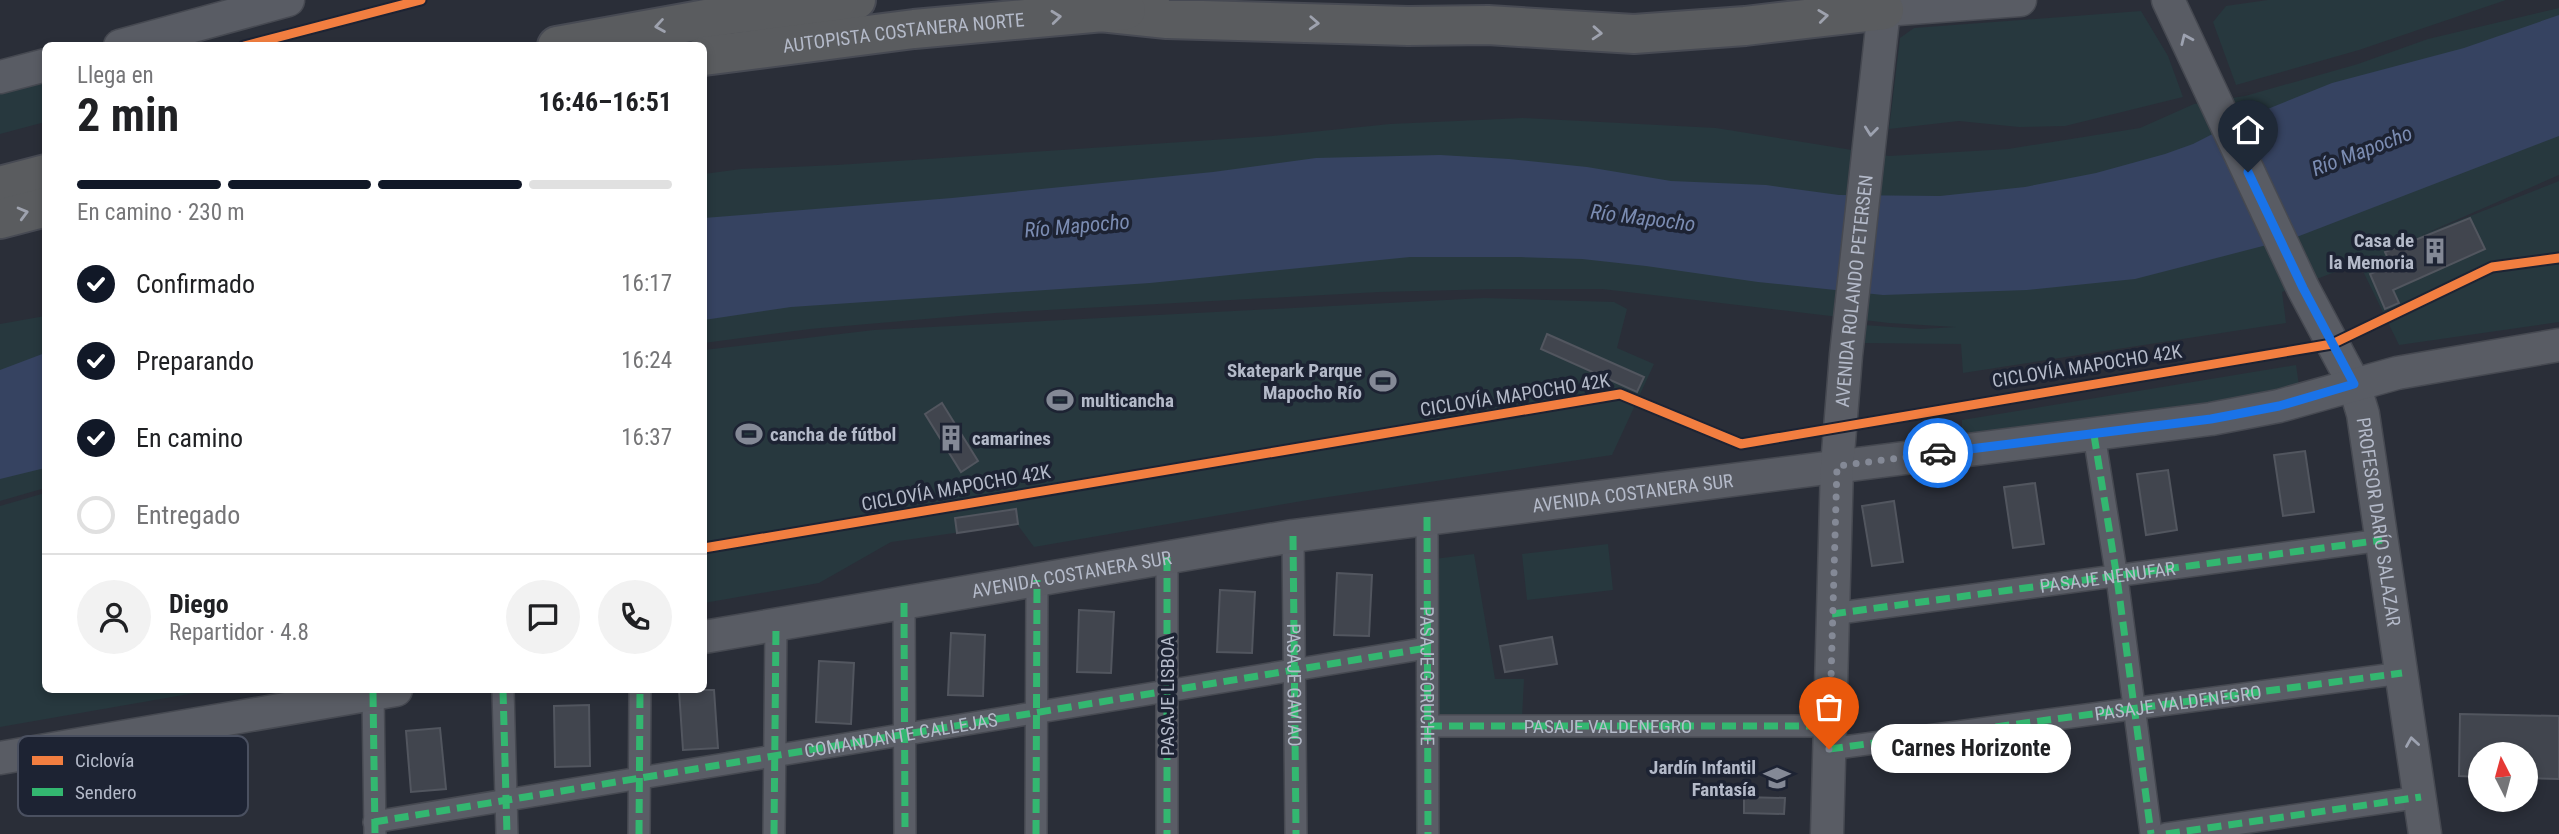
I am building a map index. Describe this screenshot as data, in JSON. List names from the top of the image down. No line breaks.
{"streets":{"highway":["AUTOPISTA COSTANERA NORTE"],"main road":["AVENIDA ROLANDO PETERSEN","AVENIDA COSTANERA SUR","PROFESOR DARÍO SALAZAR"],"street":["PASAJE NENUFAR","PASAJE GORUCHE","PASAJE GAVIAO","PASAJE LISBOA","PASAJE VALDENEGRO","COMANDANTE CALLEJAS"],"cycle path":["CICLOVÍA MAPOCHO 42K"]},"crossings":[["AVENIDA ROLANDO PETERSEN","AVENIDA COSTANERA SUR"],["AVENIDA ROLANDO PETERSEN","PASAJE NENUFAR"],["AVENIDA ROLANDO PETERSEN","PASAJE VALDENEGRO"],["AVENIDA COSTANERA SUR","PROFESOR DARÍO SALAZAR"],["AVENIDA COSTANERA SUR","PASAJE GORUCHE"],["AVENIDA COSTANERA SUR","PASAJE GAVIAO"],["AVENIDA COSTANERA SUR","PASAJE LISBOA"],["PROFESOR DARÍO SALAZAR","PASAJE NENUFAR"],["PROFESOR DARÍO SALAZAR","PASAJE VALDENEGRO"],["PASAJE GORUCHE","PASAJE VALDENEGRO"],["PASAJE GORUCHE","COMANDANTE CALLEJAS"],["PASAJE GAVIAO","COMANDANTE CALLEJAS"],["PASAJE LISBOA","COMANDANTE CALLEJAS"]],"one_way":["AVENIDA ROLANDO PETERSEN","PROFESOR DARÍO SALAZAR"],"water":["Río Mapocho"],"places":{"building":["Casa de la Memoria","camarines"],"sports":["Skatepark Parque Mapocho Río","multicancha","cancha de fútbol"],"other":["Carnes Horizonte"],"school or university":["Jardín Infantil Fantasía"]},"legend":["Ciclovía","Sendero"],"north":"top","page":{"heading":["2 min","Llega en","16:46–16:51"],"panel":["Diego","Repartidor · 4.8"],"bar":"En camino · 230 m","list":[["Confirmado","16:17"],["Preparando","16:24"],["En camino","16:37"],"Entregado"],"bubble":"Carnes Horizonte"}}
